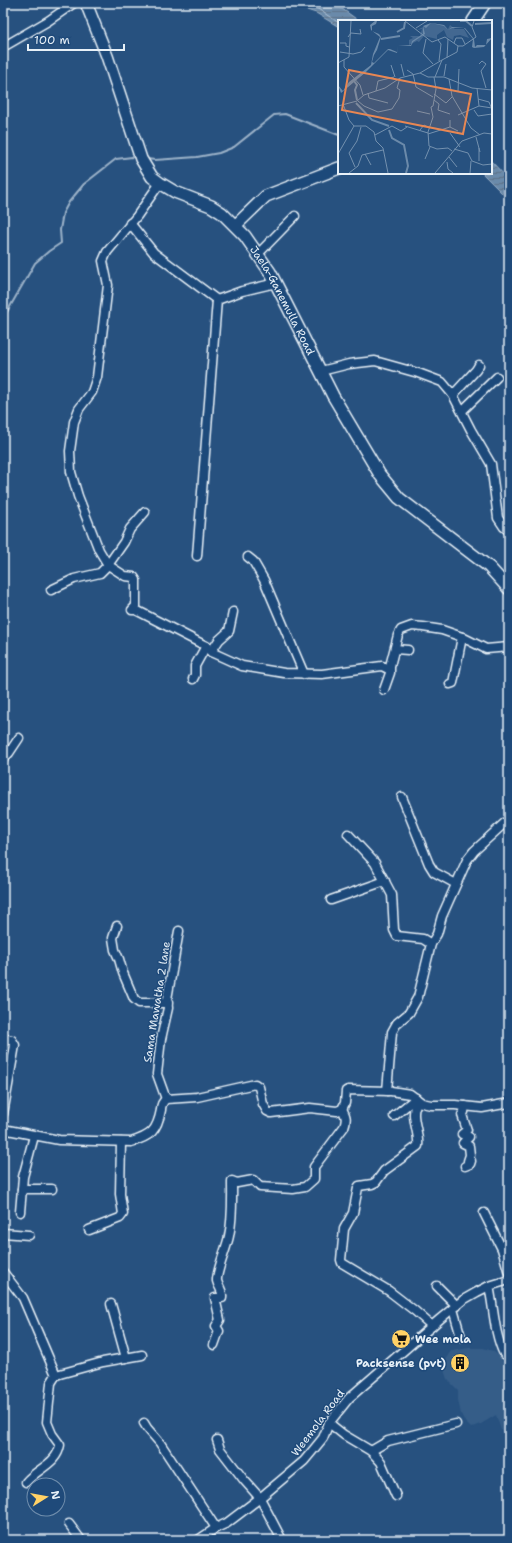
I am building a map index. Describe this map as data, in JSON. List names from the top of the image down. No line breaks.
{"streets":{"main road":["Jaela-Ganemulla Road"],"street":["Sama Mawatha 2 lane","Weemola Road"]},"places":{"supermarket":["Wee mola"],"building":["Packsense (pvt)"]},"scale_bar":"100 m","north":"right"}
